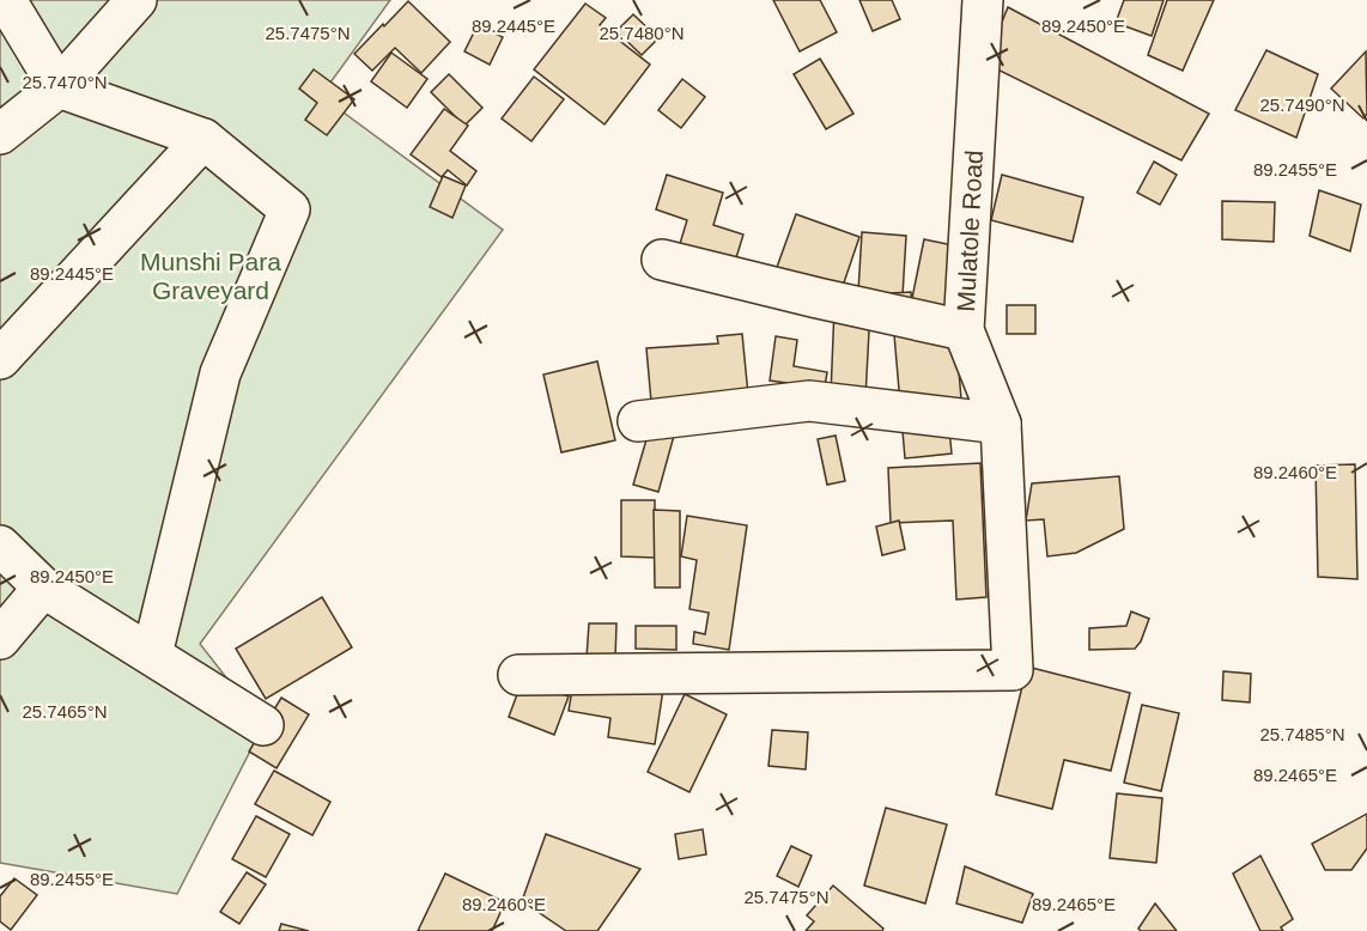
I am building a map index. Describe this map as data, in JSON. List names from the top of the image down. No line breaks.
{"streets":{"street":["Mulatole Road"]},"parks":["Munshi Para Graveyard"],"coordinates":["89.2445°E","89.2450°E","25.7475°N","25.7480°N","25.7470°N","25.7490°N","89.2455°E","89.2460°E","25.7465°N","25.7485°N","89.2465°E"]}
